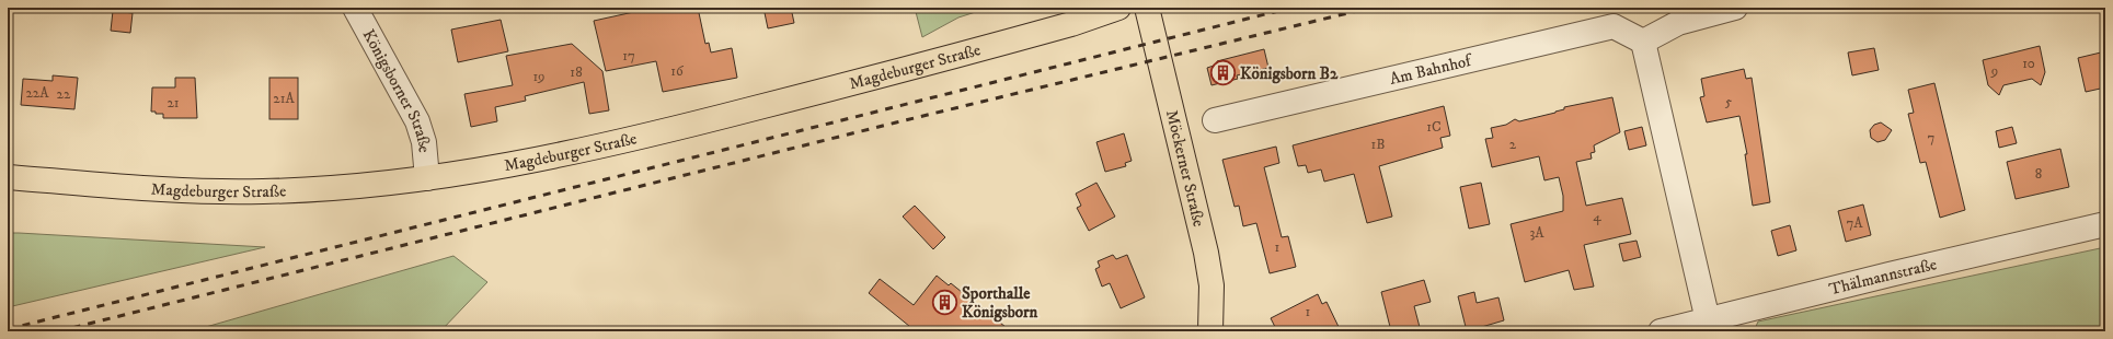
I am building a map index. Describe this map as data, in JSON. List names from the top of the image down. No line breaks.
{"streets":{"main road":["Magdeburger Straße","Möckerner Straße"],"street":["Am Bahnhof","Königsborner Straße","Thälmannstraße"]},"crossings":[["Magdeburger Straße","Königsborner Straße"]],"places":{"building":["Königsborn B2","Sporthalle Königsborn"]},"house_numbers":["17","10","16","9","18","19","22A","22","21A","5","21","1C","7","1B","2","8","4","7A","3A","1","1"]}
